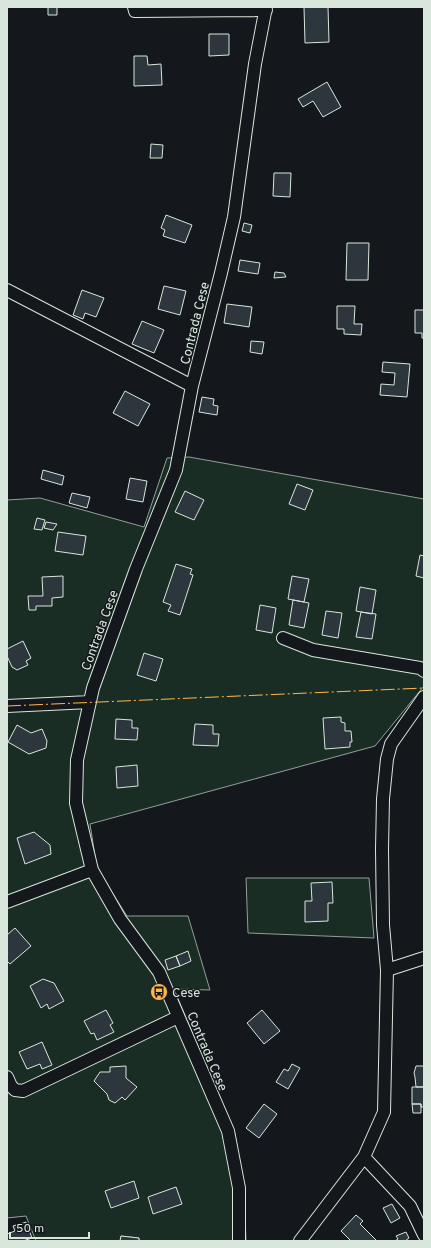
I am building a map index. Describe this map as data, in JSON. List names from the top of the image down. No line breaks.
{"streets":{"street":["Contrada Cese"]},"places":{"bus stop":["Cese"]},"scale_bar":"50 m"}
